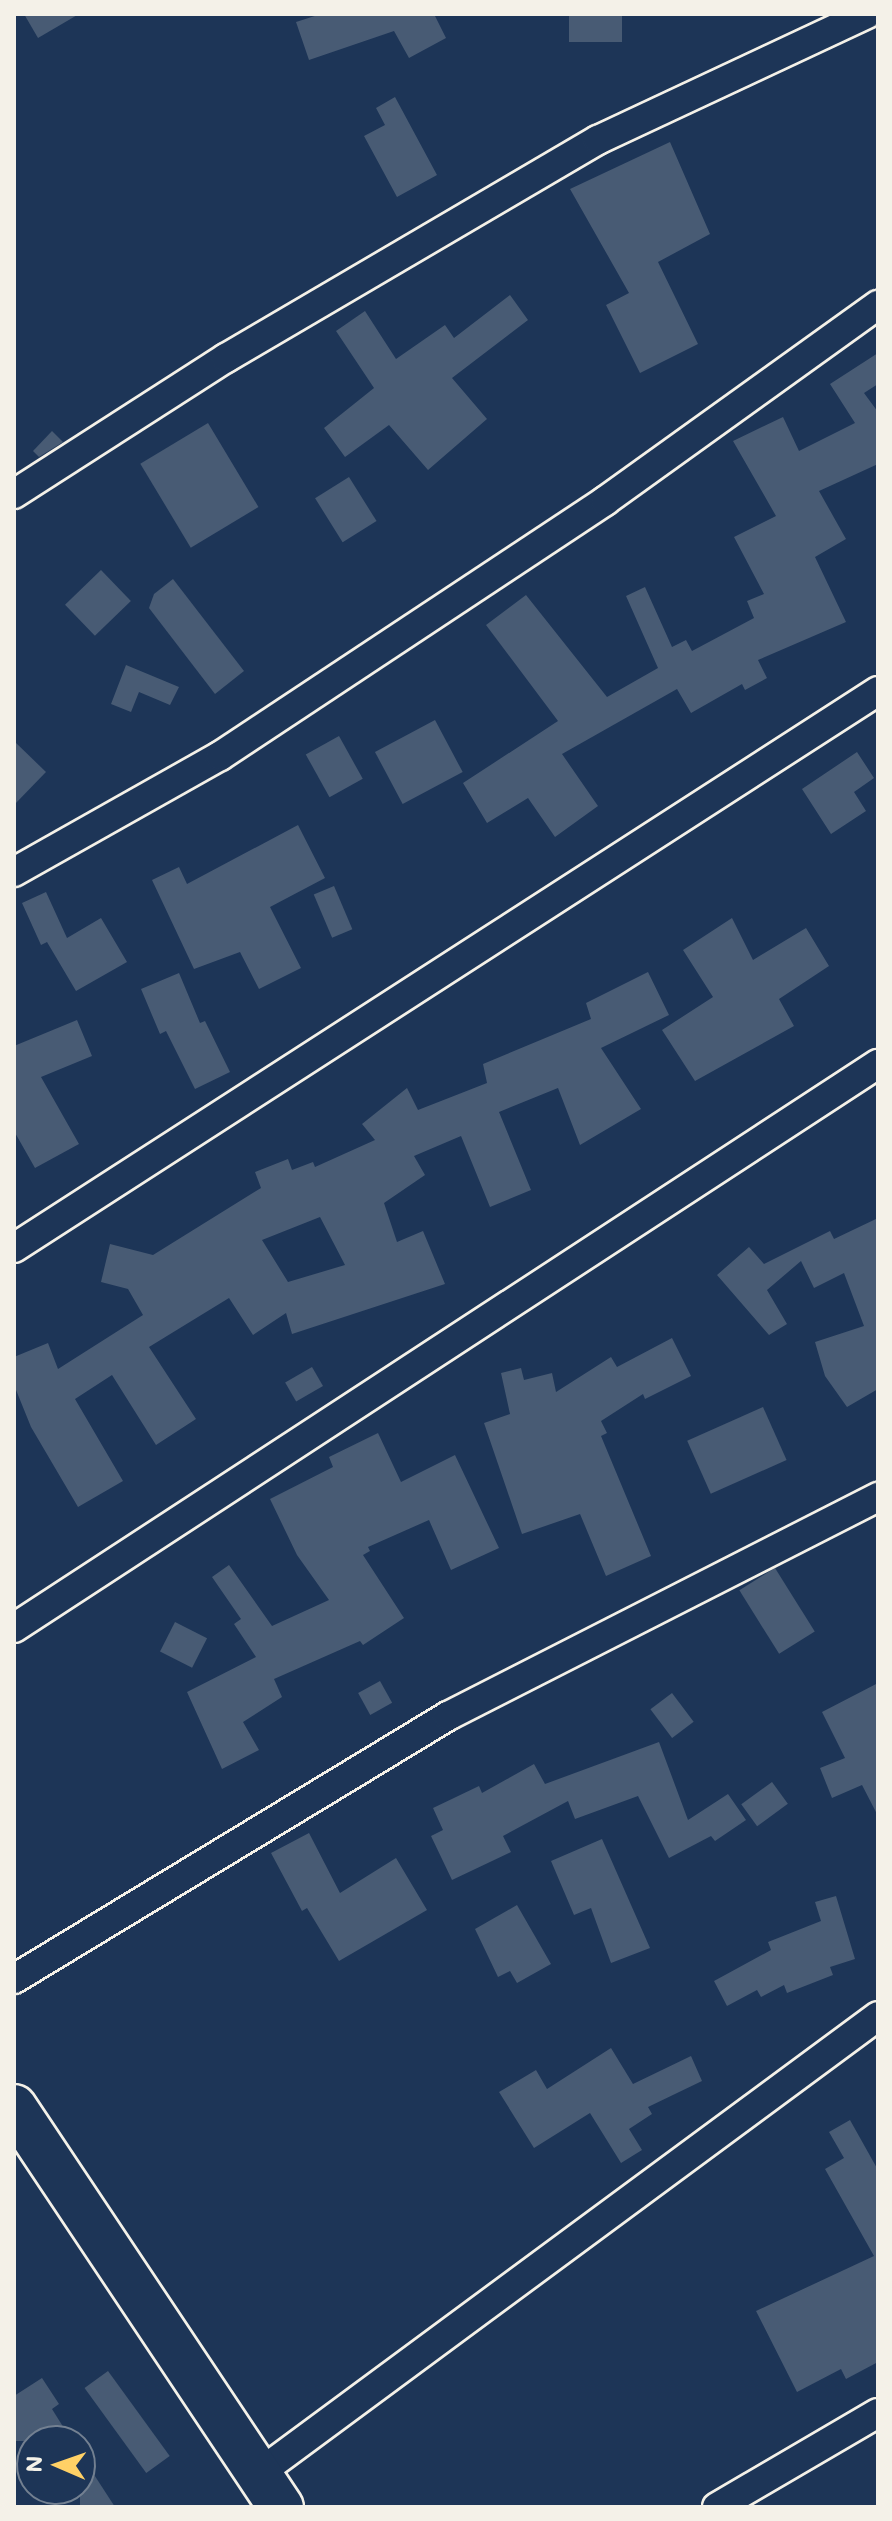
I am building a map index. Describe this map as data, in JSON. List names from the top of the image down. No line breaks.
{"north":"left"}
